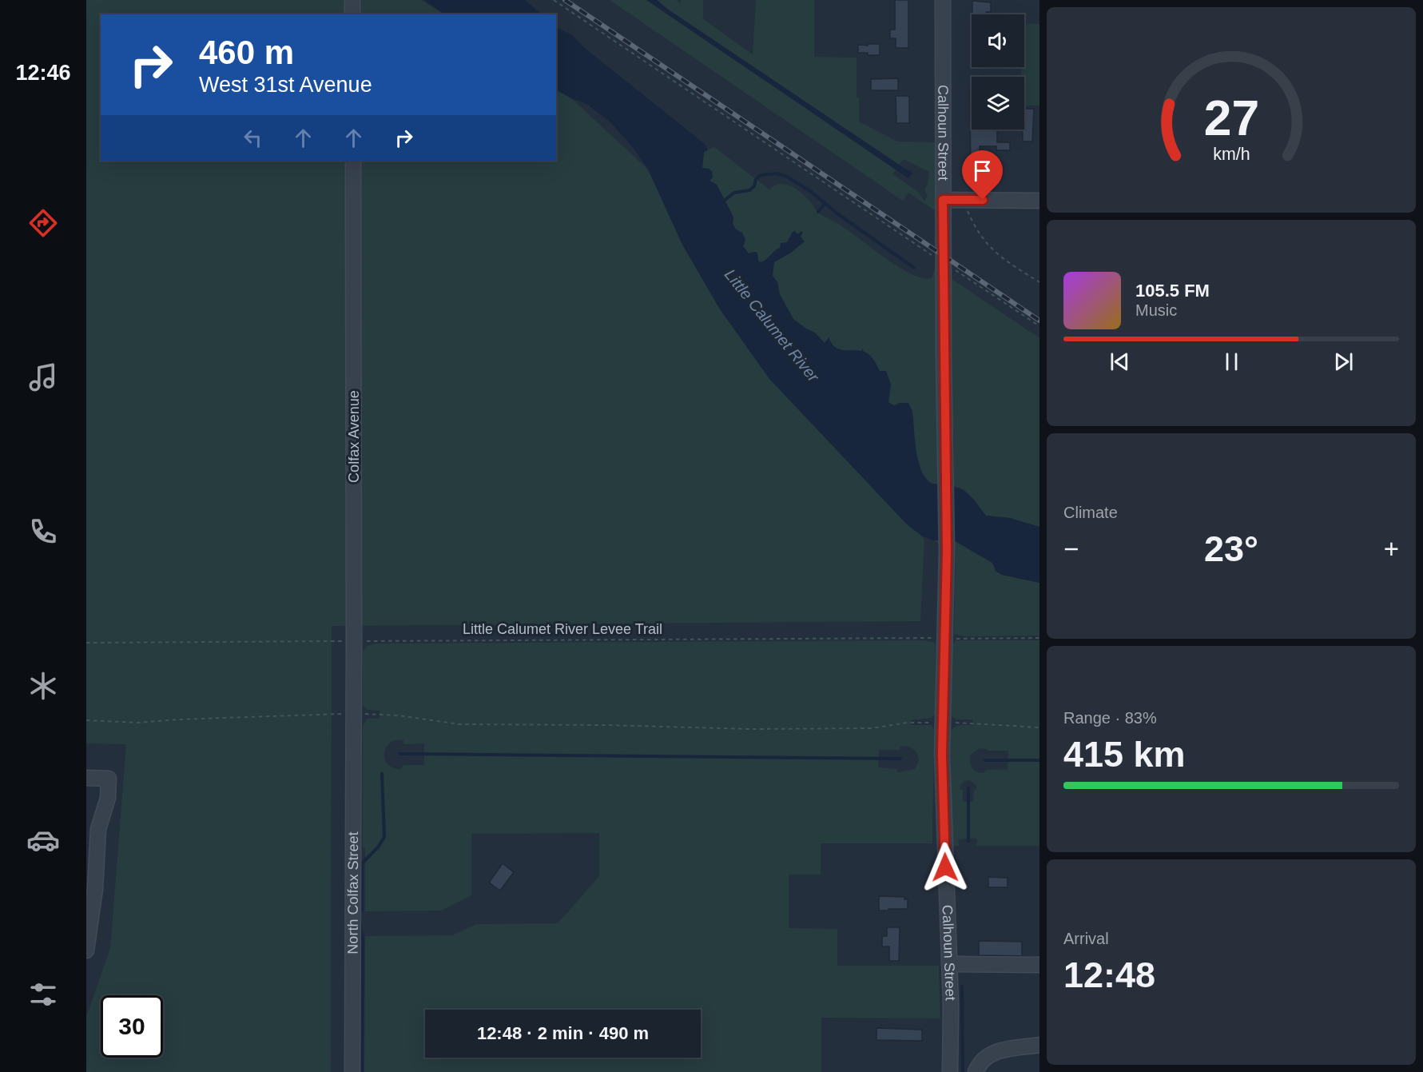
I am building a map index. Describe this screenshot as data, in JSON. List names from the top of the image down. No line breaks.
{"streets":{"street":["Calhoun Street","Colfax Avenue","North Colfax Street"],"path":["Little Calumet River Levee Trail"]},"crossings":[["Calhoun Street","Little Calumet River Levee Trail"],["Colfax Avenue","Little Calumet River Levee Trail"],["Colfax Avenue","North Colfax Street"]],"water":["Little Calumet River"],"page":{"tabs":"12:46","turn":["460 m","West 31st Avenue"],"song":["105.5 FM","Music"],"tile":["Climate",["Range · 83%","415 km"],["Arrival","12:48"]],"heat":["−","23°","+"],"limit":"30","trip":"12:48 · 2 min · 490 m","gauge":["27","km/h"]}}
